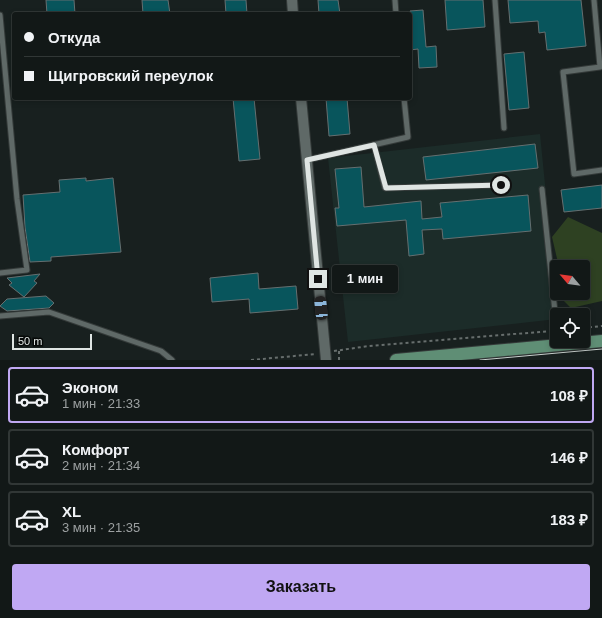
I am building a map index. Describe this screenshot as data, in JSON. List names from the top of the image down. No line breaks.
{"scale_bar":"50 m","north":"top left","page":{"banner":["Откуда","Щигровский переулок"],"bubble":"1 мин","scale":"50 m","list":[{"name":"Эконом","note":"1 мин · 21:33","value":"108 ₽"},{"name":"Комфорт","note":"2 мин · 21:34","value":"146 ₽"},{"name":"XL","note":"3 мин · 21:35","value":"183 ₽"}],"buttons":"Заказать"}}
